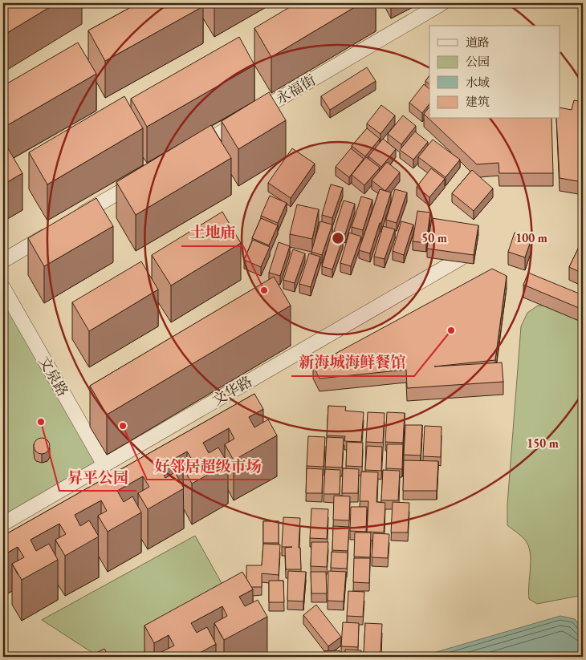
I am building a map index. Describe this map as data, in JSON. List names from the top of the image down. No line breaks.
{"streets":{"street":["永福街","文泉路","文华路"]},"crossings":[["文泉路","文华路"]],"places":["土地庙","新海城海鲜餐馆","昇平公园","好邻居超级市场"],"legend":["道路","公园","水域","建筑"],"rings":["50 m","100 m","150 m"]}
